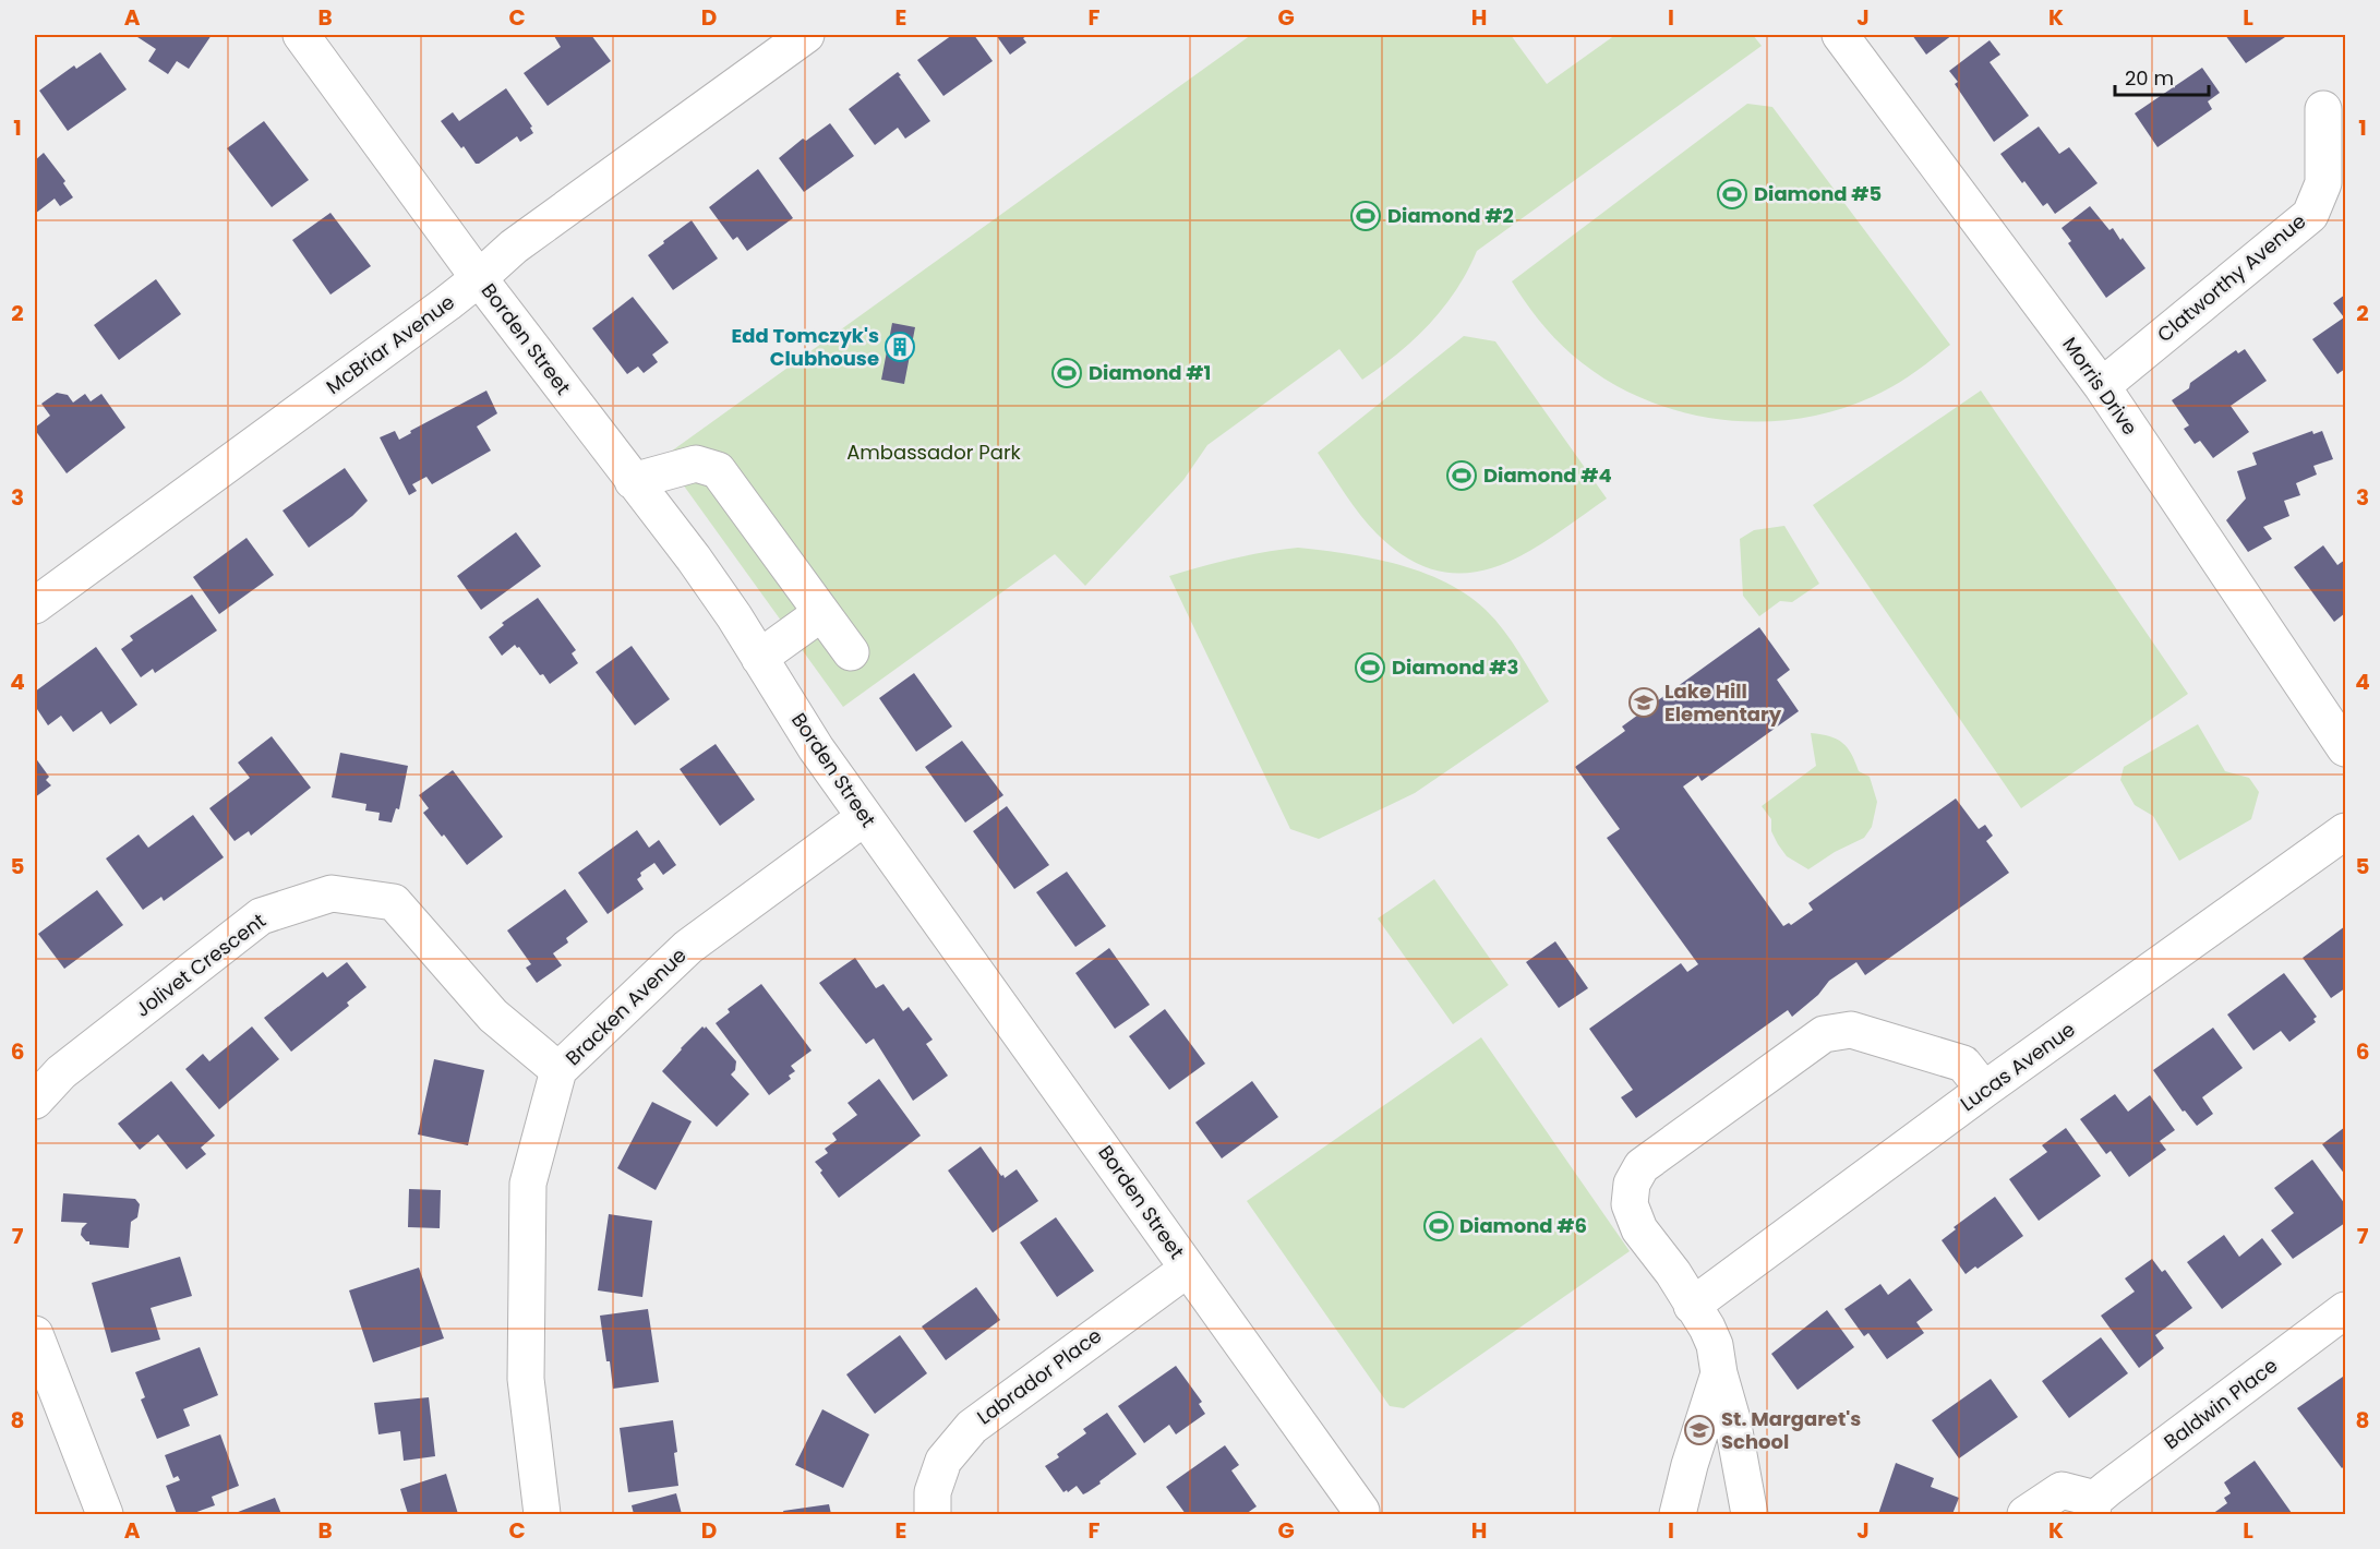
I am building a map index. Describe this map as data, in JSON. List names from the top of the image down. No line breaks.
{"streets":{"street":["Clatworthy Avenue","Borden Street","McBriar Avenue","Morris Drive","Jolivet Crescent","Bracken Avenue","Lucas Avenue","Labrador Place","Baldwin Place"]},"crossings":[["Clatworthy Avenue","Morris Drive"],["Borden Street","McBriar Avenue"],["Borden Street","Bracken Avenue"],["Borden Street","Labrador Place"],["Jolivet Crescent","Bracken Avenue"]],"parks":["Ambassador Park"],"places":{"sports":["Diamond #5","Diamond #2","Diamond #1","Diamond #4","Diamond #3","Diamond #6"],"building":["Edd Tomczyk's Clubhouse"],"school or university":["Lake Hill Elementary","St. Margaret's School"]},"scale_bar":"20 m","grid":{"columns":["A","B","C","D","E","F","G","H","I","J","K","L"],"rows":["1","2","3","4","5","6","7","8"]}}
